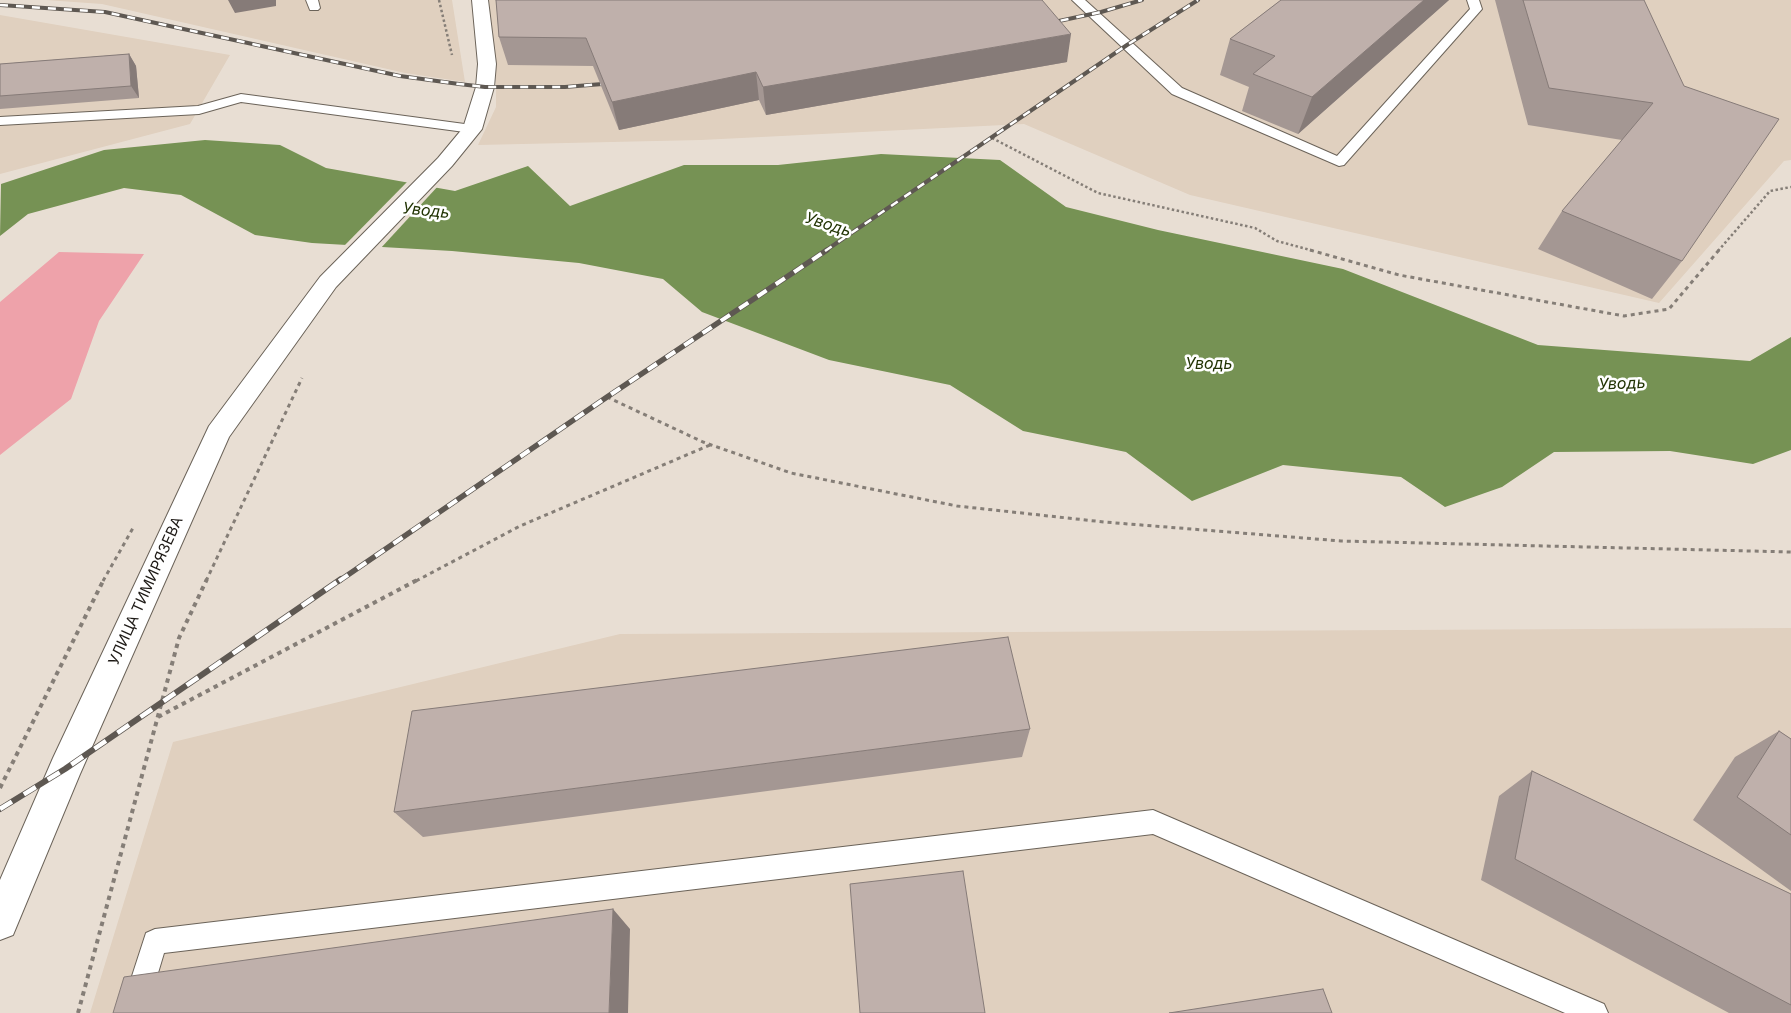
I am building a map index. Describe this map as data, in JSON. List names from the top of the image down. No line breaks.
{"streets":{"main road":["УЛИЦА ТИМИРЯЗЕВА"]},"water":["Уводь"]}
